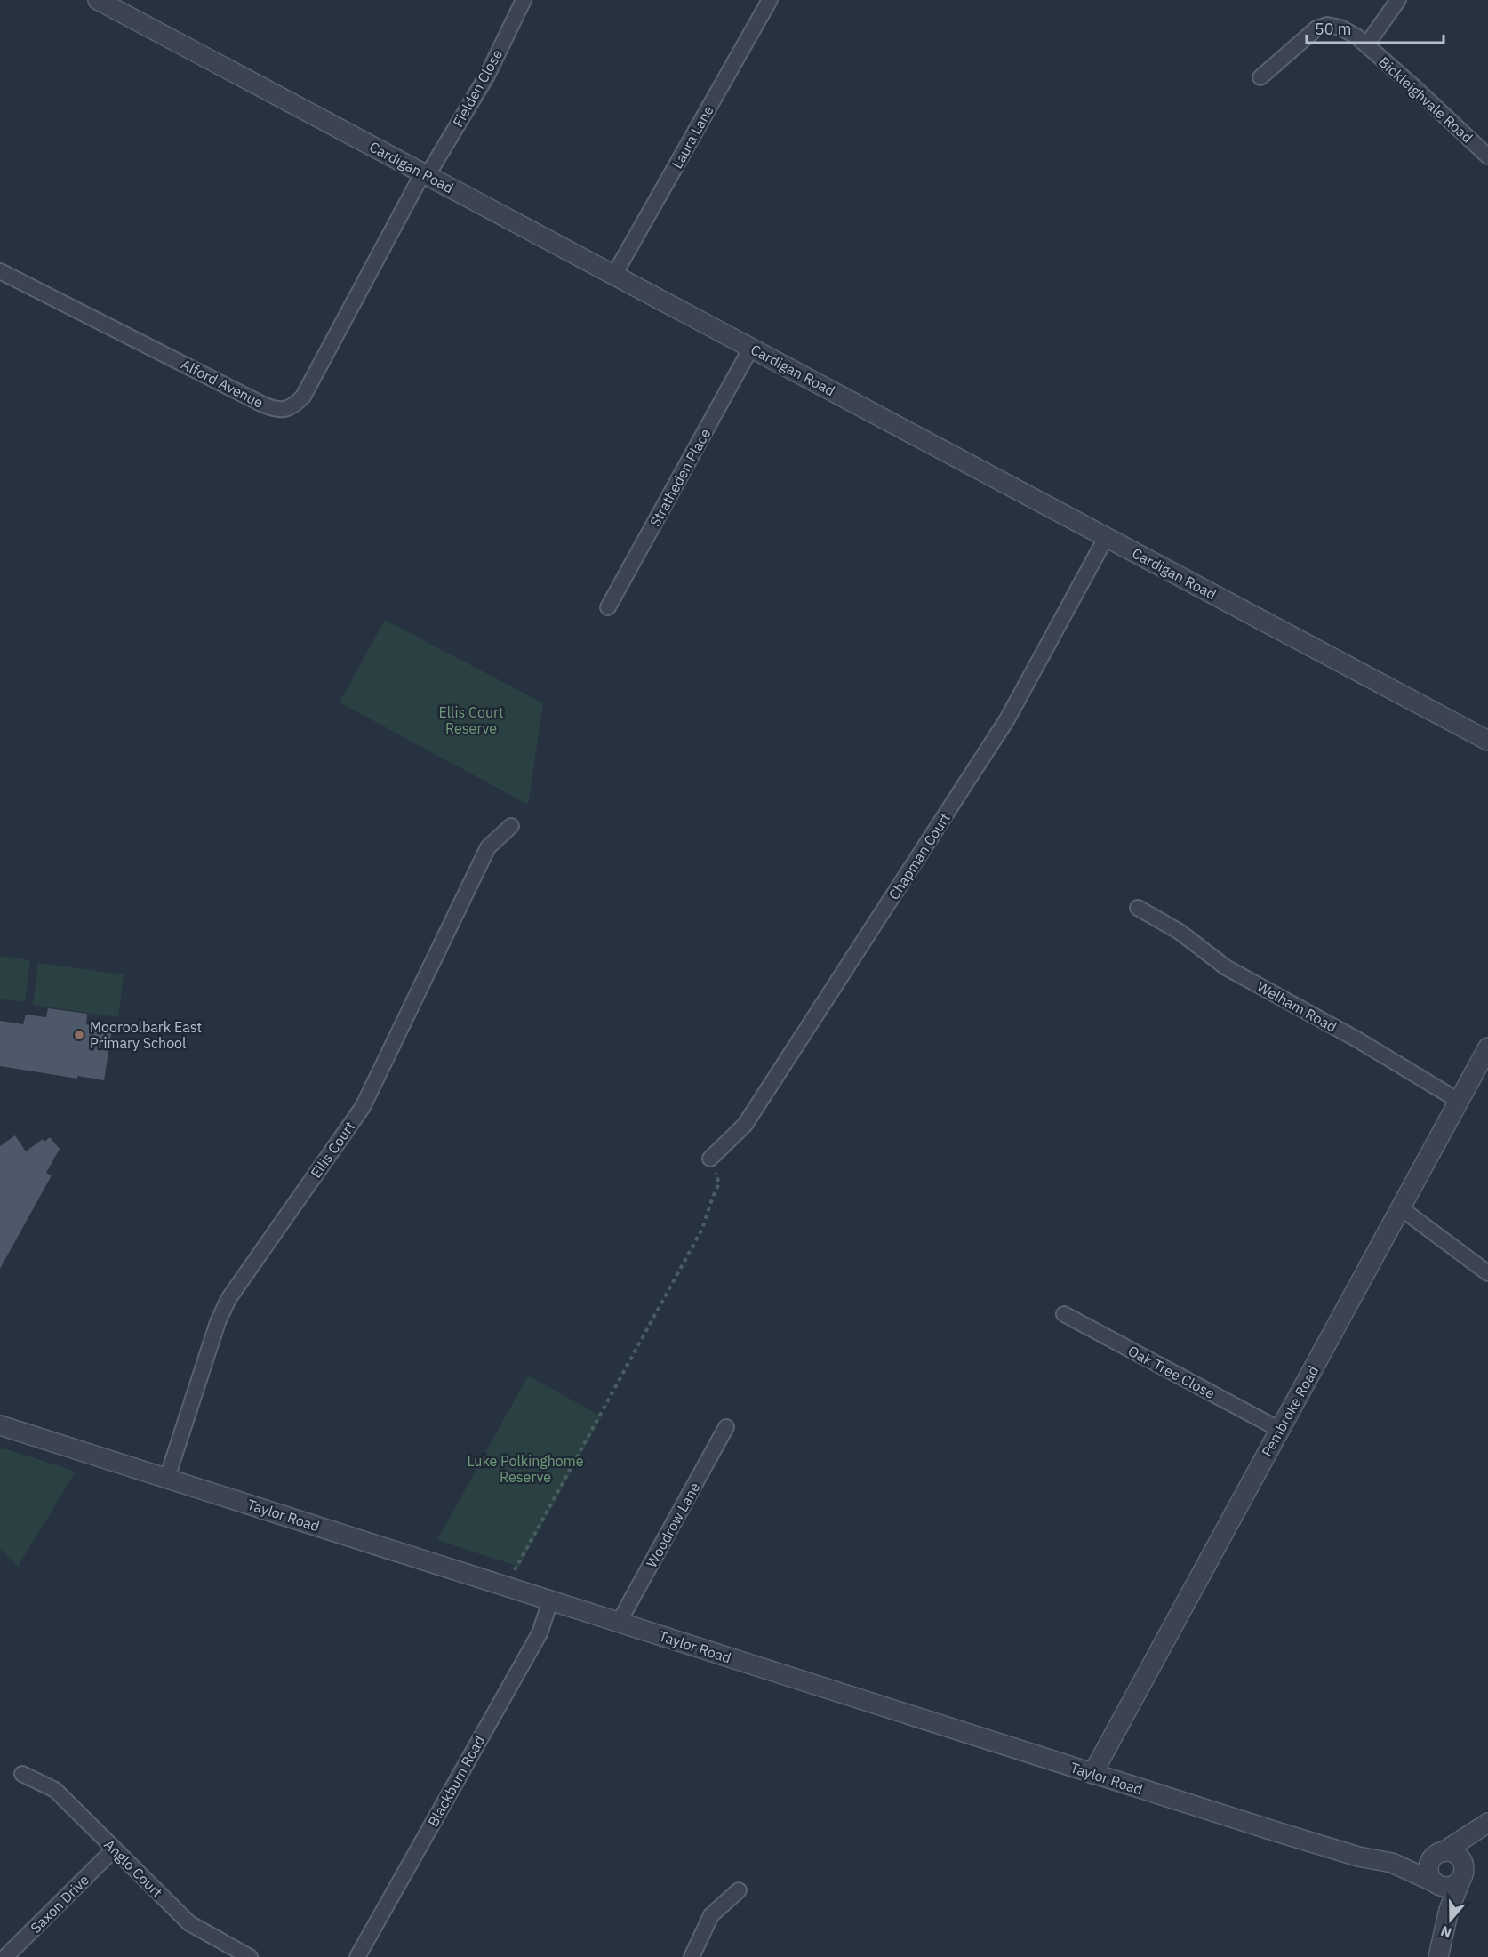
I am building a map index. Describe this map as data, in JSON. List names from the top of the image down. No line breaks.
{"streets":{"street":["Fielden Close","Bickleighvale Road","Laura Lane","Cardigan Road","Alford Avenue","Stratheden Place","Chapman Court","Welham Road","Ellis Court","Oak Tree Close","Pembroke Road","Taylor Road","Woodrow Lane","Blackburn Road","Anglo Court","Saxon Drive"]},"crossings":[["Fielden Close","Cardigan Road"],["Fielden Close","Alford Avenue"],["Laura Lane","Cardigan Road"],["Cardigan Road","Alford Avenue"],["Cardigan Road","Stratheden Place"],["Cardigan Road","Chapman Court"],["Welham Road","Pembroke Road"],["Ellis Court","Taylor Road"],["Oak Tree Close","Pembroke Road"],["Pembroke Road","Taylor Road"],["Taylor Road","Woodrow Lane"],["Taylor Road","Blackburn Road"],["Anglo Court","Saxon Drive"]],"parks":["Ellis Court Reserve","Luke Polkinghome Reserve"],"places":["Mooroolbark East Primary School"],"scale_bar":"50 m","north":"bottom"}
